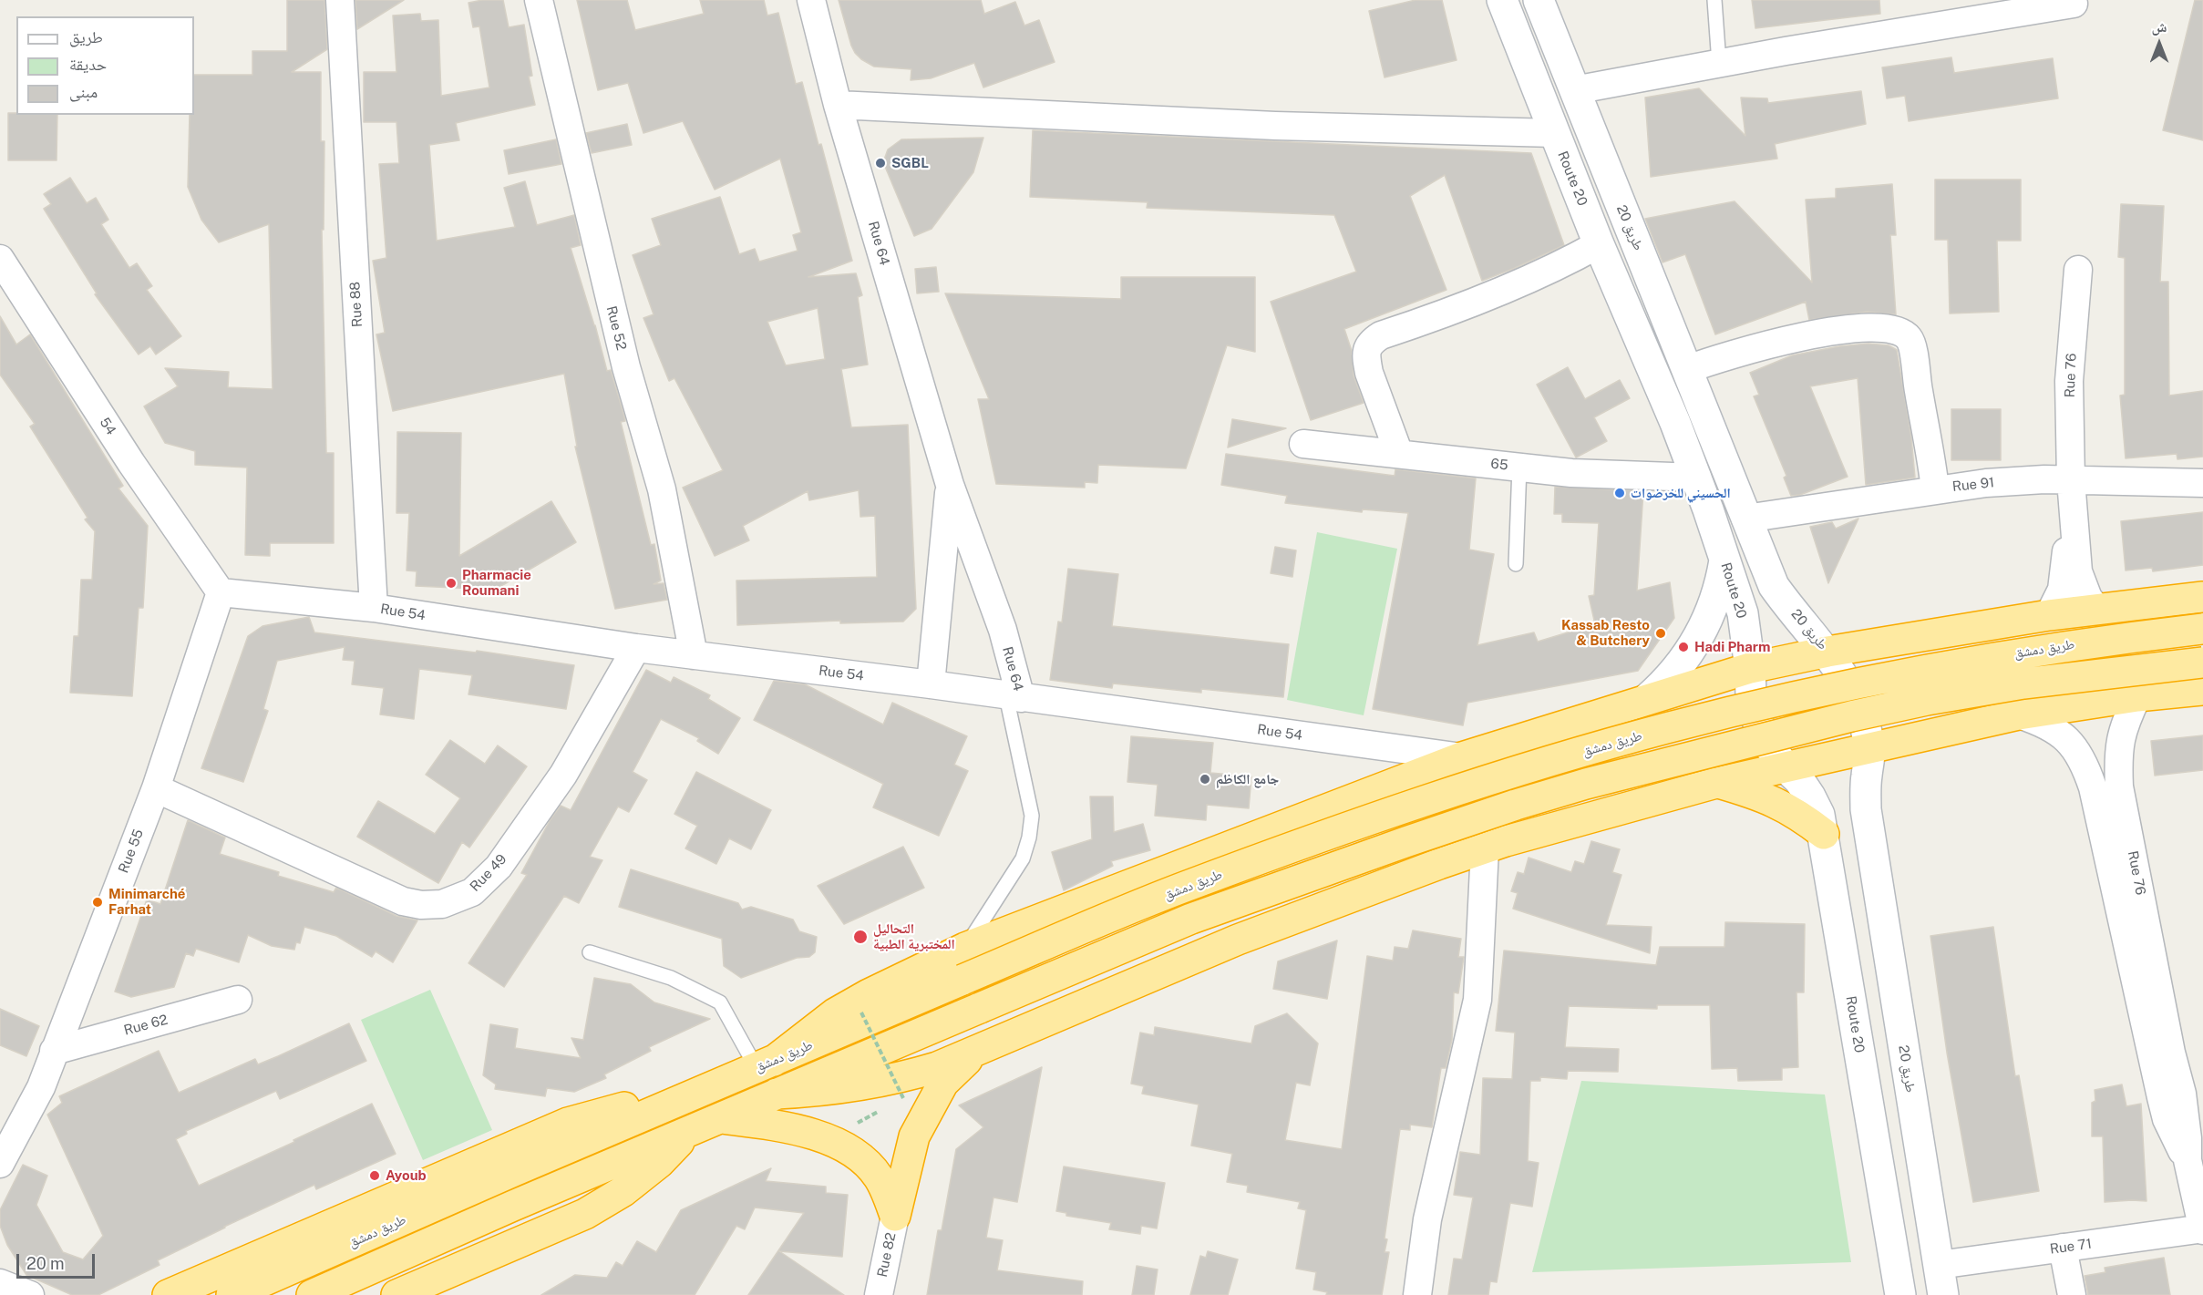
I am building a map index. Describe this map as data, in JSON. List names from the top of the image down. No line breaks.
{"streets":{"highway":["طريق دمشق"],"main road":["Route 20","طريق 20"],"street":["Rue 64","Rue 88","Rue 52","Rue 76","54","65","Rue 91","Rue 54","Rue 55","Rue 49","Rue 62","Rue 71","Rue 82"]},"crossings":[["Route 20","65"],["طريق 20","Rue 91"],["طريق 20","Rue 71"],["Rue 64","Rue 54"],["Rue 88","Rue 54"],["Rue 52","Rue 54"],["Rue 76","Rue 91"],["Rue 76","Rue 71"],["54","Rue 54"],["54","Rue 55"],["Rue 54","Rue 55"],["Rue 54","Rue 49"],["Rue 55","Rue 49"],["Rue 55","Rue 62"]],"places":["SGBL","الحسيني للخرضوات","Pharmacie Roumani","Kassab Resto & Butchery","Hadi Pharm","جامع الكاظم","Minimarché Farhat","التحاليل المختبرية الطبية","Ayoub"],"legend":["طريق","حديقة","مبنى"],"scale_bar":"20 m","north":"top"}
